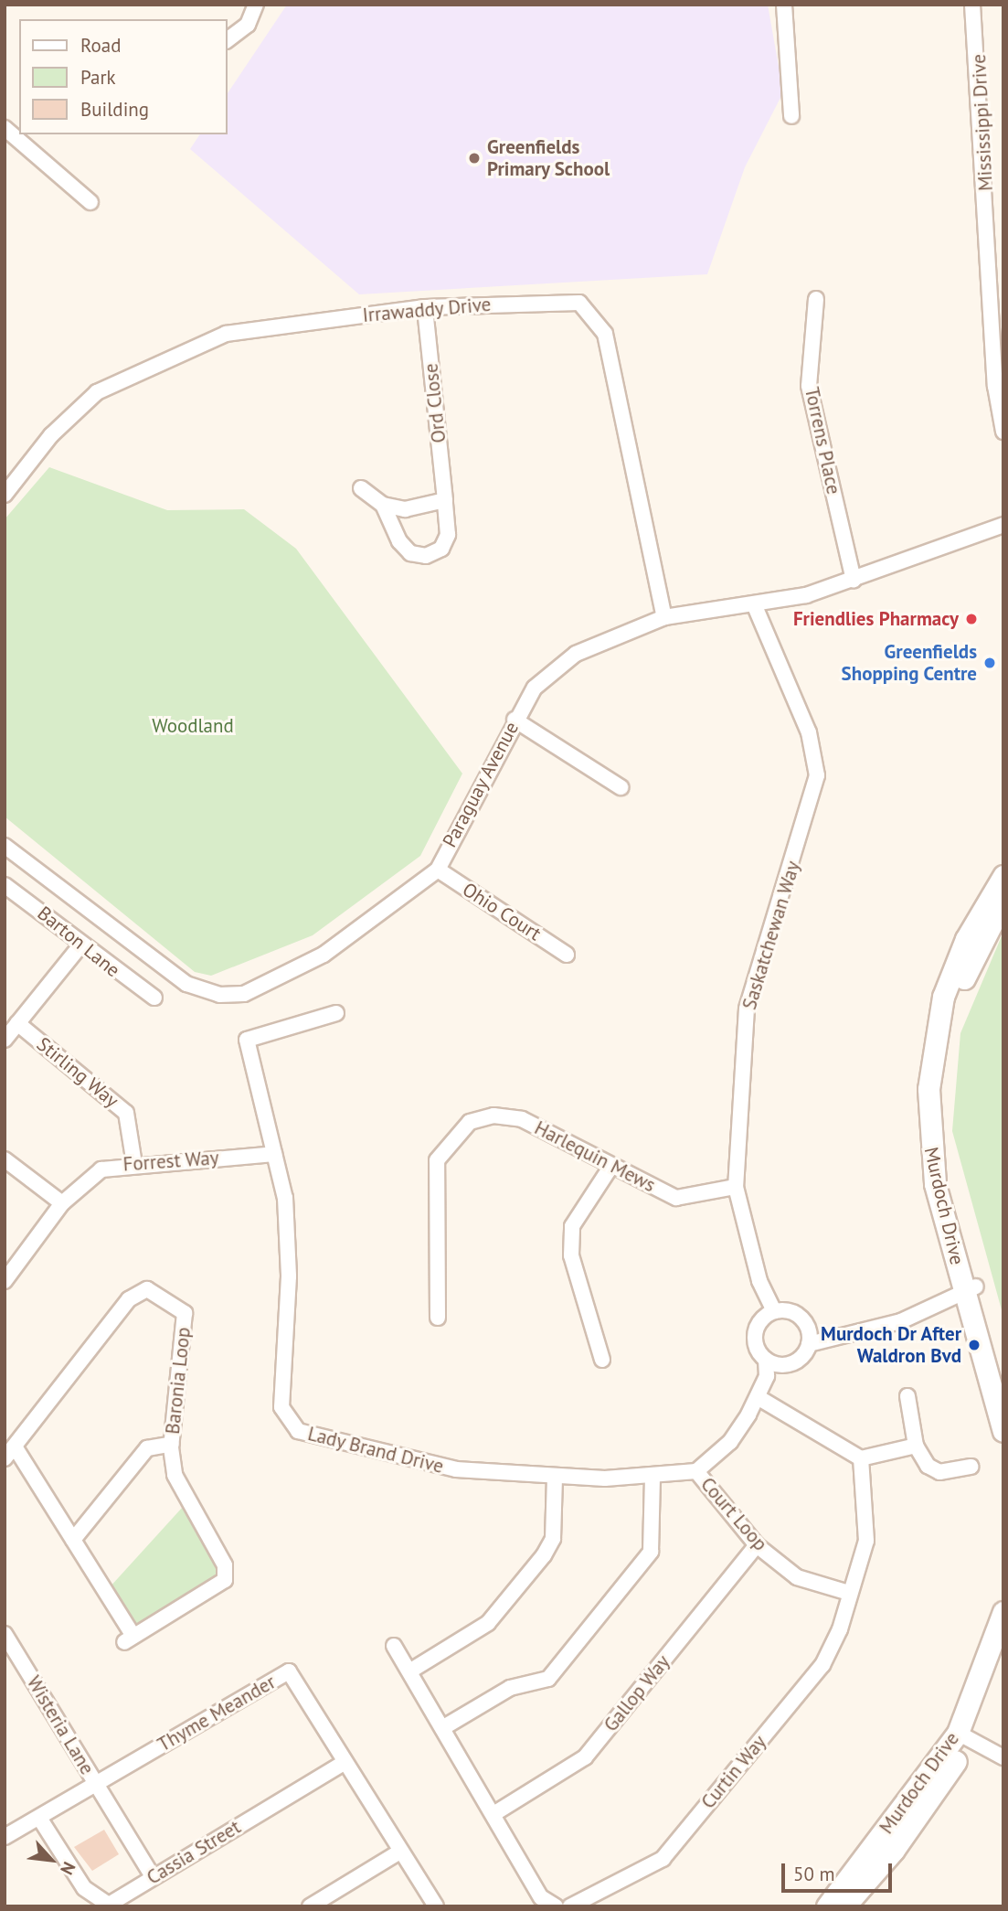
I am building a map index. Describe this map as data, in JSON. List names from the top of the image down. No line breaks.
{"streets":{"main road":["Murdoch Drive"],"street":["Mississippi Drive","Irrawaddy Drive","Ord Close","Torrens Place","Paraguay Avenue","Ohio Court","Saskatchewan Way","Barton Lane","Stirling Way","Harlequin Mews","Forrest Way","Baronia Loop","Lady Brand Drive","Court Loop","Gallop Way","Thyme Meander","Wisteria Lane","Curtin Way","Cassia Street"]},"crossings":[["Irrawaddy Drive","Ord Close"],["Irrawaddy Drive","Paraguay Avenue"],["Torrens Place","Paraguay Avenue"],["Paraguay Avenue","Ohio Court"],["Paraguay Avenue","Saskatchewan Way"],["Saskatchewan Way","Harlequin Mews"],["Stirling Way","Forrest Way"],["Forrest Way","Lady Brand Drive"],["Lady Brand Drive","Court Loop"],["Court Loop","Gallop Way"],["Court Loop","Curtin Way"],["Thyme Meander","Wisteria Lane"],["Thyme Meander","Cassia Street"],["Wisteria Lane","Cassia Street"]],"parks":["Woodland"],"places":["Greenfields Primary School","Friendlies Pharmacy","Greenfields Shopping Centre","Murdoch Dr After Waldron Bvd"],"legend":["Road","Park","Building"],"scale_bar":"50 m","north":"bottom right"}
